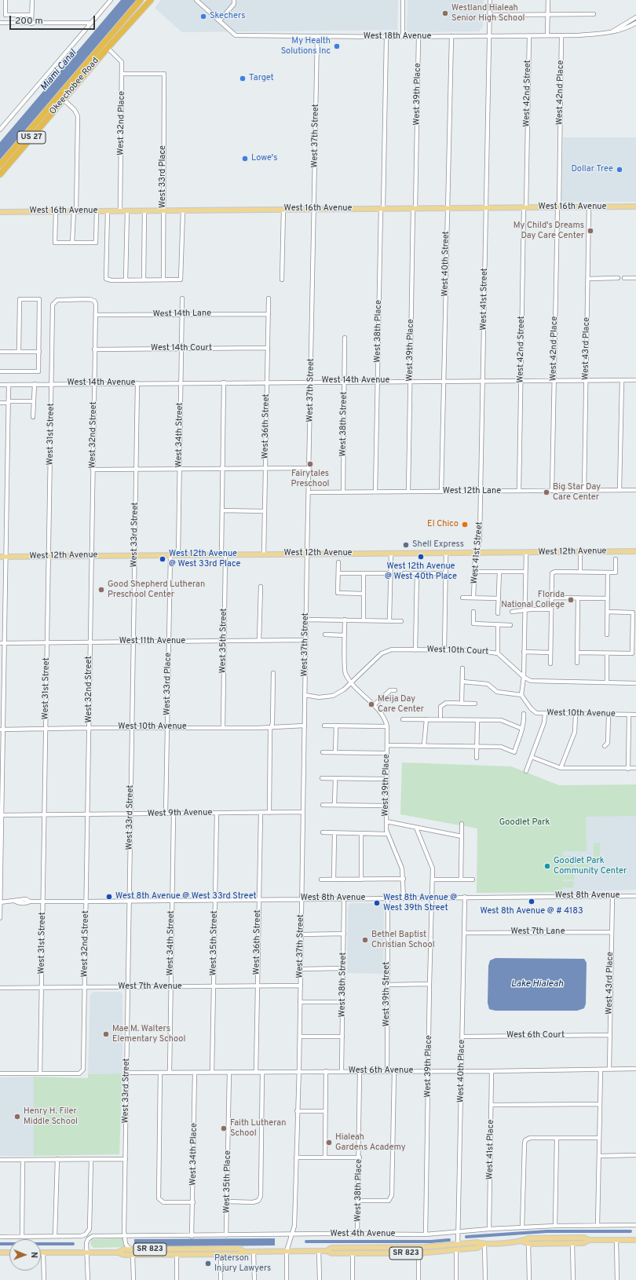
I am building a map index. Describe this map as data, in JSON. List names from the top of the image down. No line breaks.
{"streets":{"highway":["Okeechobee Road","US 27"],"main road":["West 16th Avenue","West 12th Avenue","West 4th Avenue","SR 823"],"street":["West 18th Avenue","West 42nd Place","West 42nd Street","West 39th Place","West 32nd Place","West 37th Street","West 33rd Place","West 40th Street","West 41st Street","West 14th Lane","West 38th Place","West 14th Court","West 43rd Place","West 14th Avenue","West 38th Street","West 36th Street","West 31st Street","West 32nd Street","West 34th Street","West 12th Lane","West 33rd Street","West 35th Street","West 11th Avenue","West 10th Court","West 10th Avenue","West 9th Avenue","West 8th Avenue","West 7th Lane","West 7th Avenue","West 39th Street","West 6th Court","West 6th Avenue","West 40th Place","West 41st Place","West 34th Place","West 35th Place"]},"crossings":[["West 18th Avenue","West 42nd Place"],["West 18th Avenue","West 42nd Street"],["West 18th Avenue","West 39th Place"],["West 18th Avenue","West 37th Street"],["West 18th Avenue","West 40th Street"],["West 18th Avenue","West 41st Street"],["West 18th Avenue","West 38th Place"],["Okeechobee Road","West 32nd Place"],["West 42nd Place","West 16th Avenue"],["West 42nd Place","West 14th Avenue"],["West 42nd Place","West 12th Lane"],["West 42nd Street","West 16th Avenue"],["West 42nd Street","West 14th Avenue"],["West 42nd Street","West 12th Lane"],["West 39th Place","West 16th Avenue"],["West 39th Place","West 14th Avenue"],["West 39th Place","West 12th Lane"],["West 39th Place","West 10th Court"],["West 39th Place","West 8th Avenue"],["West 39th Place","West 6th Avenue"],["West 39th Place","West 4th Avenue"],["West 32nd Place","West 33rd Place"],["West 32nd Place","West 16th Avenue"],["West 37th Street","West 16th Avenue"],["West 37th Street","West 14th Avenue"],["West 37th Street","West 12th Lane"],["West 37th Street","West 12th Avenue"],["West 37th Street","West 11th Avenue"],["West 37th Street","West 10th Court"],["West 37th Street","West 10th Avenue"],["West 37th Street","West 9th Avenue"],["West 37th Street","West 8th Avenue"],["West 37th Street","West 7th Avenue"],["West 37th Street","West 6th Avenue"],["West 37th Street","West 4th Avenue"],["West 33rd Place","West 16th Avenue"],["West 33rd Place","West 12th Avenue"],["West 33rd Place","West 11th Avenue"],["West 33rd Place","West 10th Avenue"],["West 33rd Place","West 9th Avenue"],["West 16th Avenue","West 40th Street"],["West 16th Avenue","West 41st Street"],["West 16th Avenue","West 38th Place"],["West 16th Avenue","West 43rd Place"],["West 40th Street","West 14th Avenue"],["West 40th Street","West 12th Lane"],["West 41st Street","West 14th Avenue"],["West 41st Street","West 12th Lane"],["West 41st Street","West 12th Avenue"],["West 14th Lane","West 36th Street"],["West 14th Lane","West 32nd Street"],["West 14th Lane","West 34th Street"],["West 38th Place","West 14th Avenue"],["West 38th Place","West 12th Lane"],["West 38th Place","West 6th Avenue"],["West 38th Place","West 4th Avenue"],["West 14th Court","West 36th Street"],["West 14th Court","West 32nd Street"],["West 14th Court","West 34th Street"],["West 43rd Place","West 14th Avenue"],["West 43rd Place","West 12th Lane"],["West 43rd Place","West 8th Avenue"],["West 43rd Place","West 7th Lane"],["West 43rd Place","West 6th Court"],["West 43rd Place","West 6th Avenue"],["West 14th Avenue","West 38th Street"],["West 14th Avenue","West 36th Street"],["West 14th Avenue","West 31st Street"],["West 14th Avenue","West 32nd Street"],["West 14th Avenue","West 34th Street"],["West 14th Avenue","West 33rd Street"],["West 14th Avenue","West 35th Street"],["West 38th Street","West 12th Lane"],["West 38th Street","West 8th Avenue"],["West 38th Street","West 6th Avenue"],["West 36th Street","West 12th Avenue"],["West 36th Street","West 9th Avenue"],["West 36th Street","West 8th Avenue"],["West 36th Street","West 7th Avenue"],["West 36th Street","West 6th Avenue"],["West 31st Street","West 32nd Street"],["West 31st Street","West 12th Avenue"],["West 31st Street","West 11th Avenue"],["West 31st Street","West 10th Avenue"],["West 31st Street","West 9th Avenue"],["West 31st Street","West 8th Avenue"],["West 31st Street","West 7th Avenue"],["West 32nd Street","West 12th Avenue"],["West 32nd Street","West 11th Avenue"],["West 32nd Street","West 10th Avenue"],["West 32nd Street","West 9th Avenue"],["West 32nd Street","West 8th Avenue"],["West 32nd Street","West 7th Avenue"],["West 34th Street","West 12th Avenue"],["West 34th Street","West 9th Avenue"],["West 34th Street","West 8th Avenue"],["West 34th Street","West 7th Avenue"],["West 34th Street","West 6th Avenue"],["West 33rd Street","West 12th Avenue"],["West 33rd Street","West 11th Avenue"],["West 33rd Street","West 10th Avenue"],["West 33rd Street","West 9th Avenue"],["West 33rd Street","West 8th Avenue"],["West 33rd Street","West 7th Avenue"],["West 33rd Street","West 6th Avenue"],["West 33rd Street","West 4th Avenue"],["West 12th Avenue","West 35th Street"],["West 35th Street","West 11th Avenue"],["West 35th Street","West 10th Avenue"],["West 35th Street","West 9th Avenue"],["West 35th Street","West 8th Avenue"],["West 35th Street","West 7th Avenue"],["West 35th Street","West 6th Avenue"],["West 8th Avenue","West 39th Street"],["West 8th Avenue","West 40th Place"],["West 7th Lane","West 40th Place"],["West 39th Street","West 6th Avenue"],["West 6th Court","West 40th Place"],["West 6th Avenue","West 40th Place"],["West 6th Avenue","West 41st Place"],["West 6th Avenue","West 34th Place"],["West 6th Avenue","West 35th Place"],["West 40th Place","West 4th Avenue"],["West 41st Place","West 4th Avenue"],["West 34th Place","West 4th Avenue"],["West 35th Place","West 4th Avenue"]],"water":["Miami Canal","Lake Hialeah"],"parks":["Goodlet Park"],"places":["Westland Hialeah Senior High School","Skechers","My Health Solutions Inc","Target","Lowe's","Dollar Tree","My Child's Dreams Day Care Center","Fairytales Preschool","Big Star Day Care Center","El Chico","Shell Express","West 12th Avenue @ West 40th Place","West 12th Avenue @ West 33rd Place","Good Shepherd Lutheran Preschool Center","Florida National College","Meija Day Care Center","Goodlet Park Community Center","West 8th Avenue @ West 33rd Street","West 8th Avenue @ # 4183","West 8th Avenue @ West 39th Street","Bethel Baptist Christian School","Mae M. Walters Elementary School","Henry H. Filer Middle School","Faith Lutheran School","Hialeah Gardens Academy","Paterson Injury Lawyers"],"scale_bar":"200 m","north":"right"}
